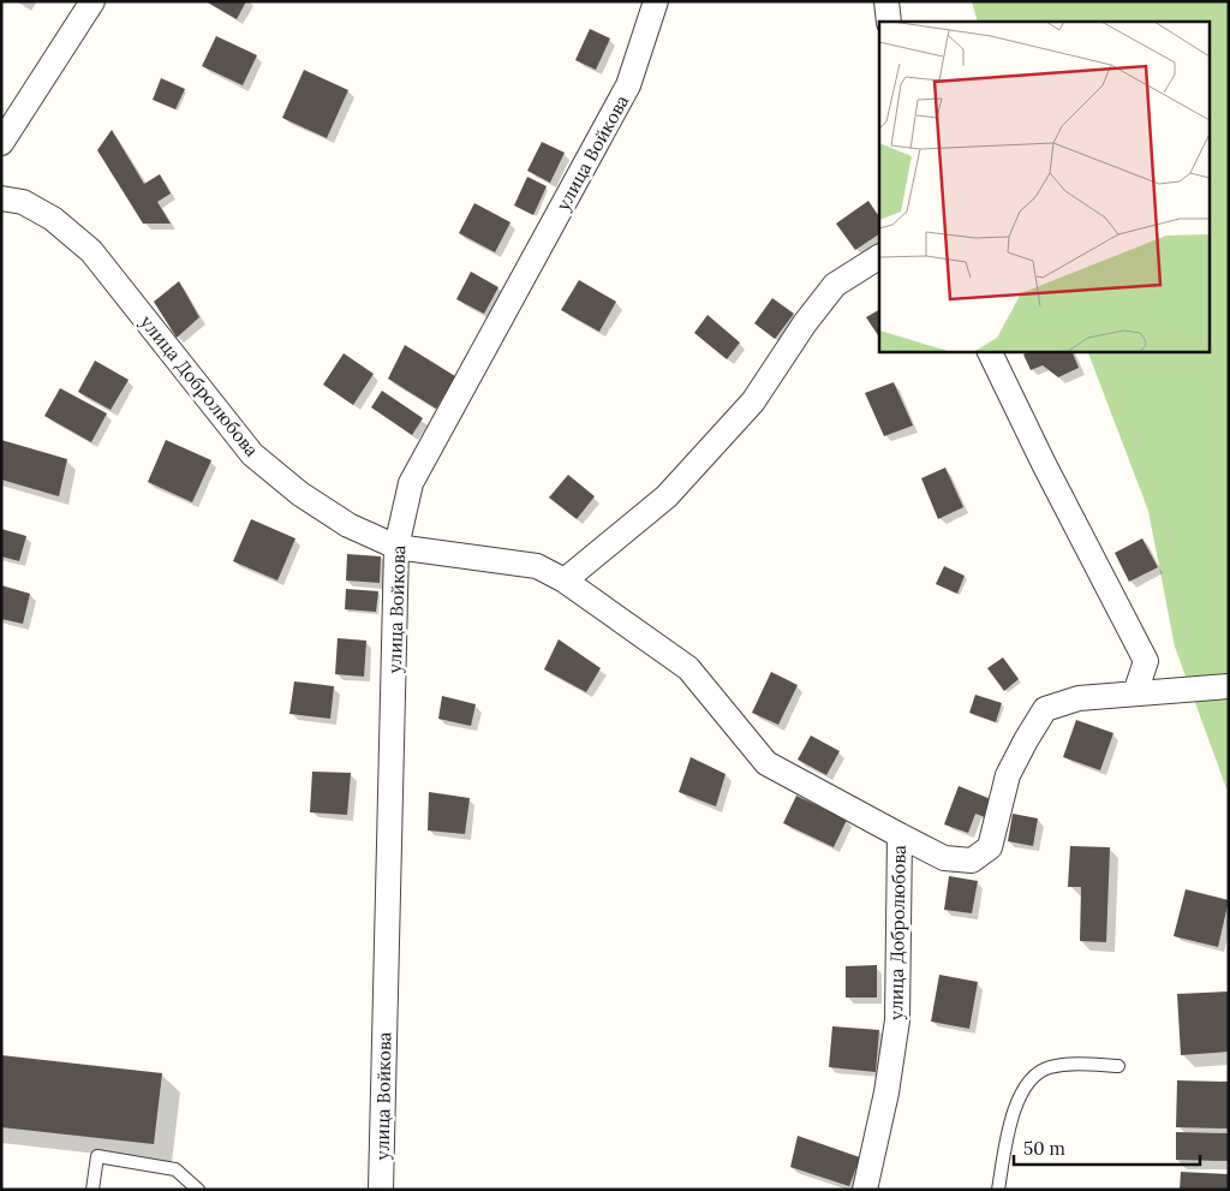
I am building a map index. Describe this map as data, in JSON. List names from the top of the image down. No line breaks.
{"streets":{"street":["улица Войкова","улица Добролюбова"]},"crossings":[["улица Войкова","улица Добролюбова"]],"scale_bar":"50 m"}
